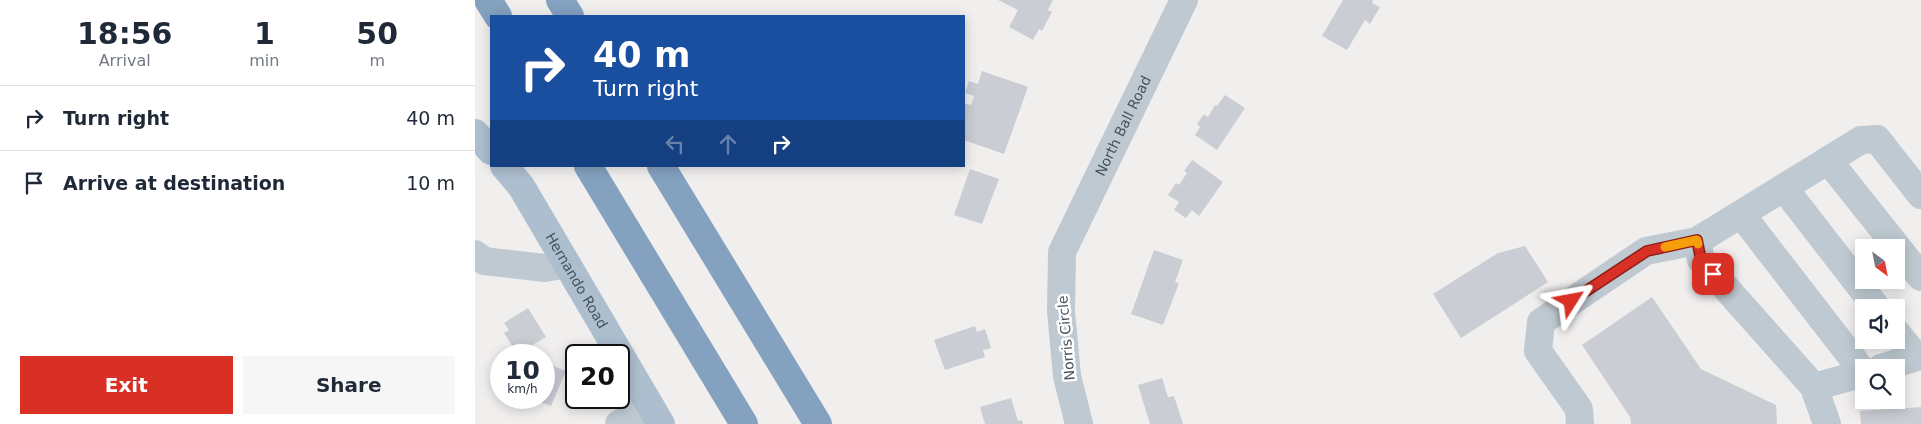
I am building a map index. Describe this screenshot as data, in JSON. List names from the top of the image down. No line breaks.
{"streets":{"main road":["Hernando Road"],"street":["North Ball Road","Norris Circle"]},"crossings":[["North Ball Road","Norris Circle"]],"north":"bottom right","page":{"eta":["18:56","Arrival","1","min","50","m"],"turn":["40 m","Turn right"],"list":[{"name":"Turn right","value":"40 m"},{"name":"Arrive at destination","value":"10 m"}],"speed":"10 km/h","limit":"20","buttons":["Exit","Share"]}}
